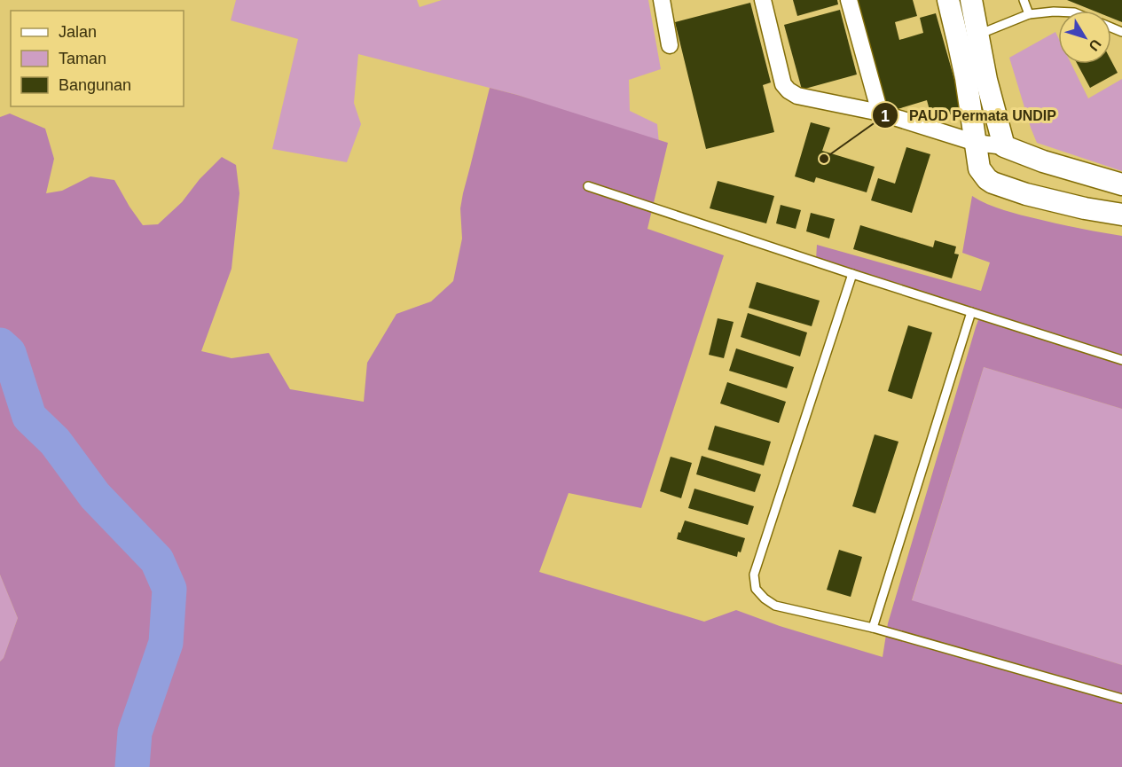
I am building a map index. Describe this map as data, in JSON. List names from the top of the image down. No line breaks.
{"places":["PAUD Permata UNDIP"],"legend":["Jalan","Taman","Bangunan"],"north":"bottom right"}
